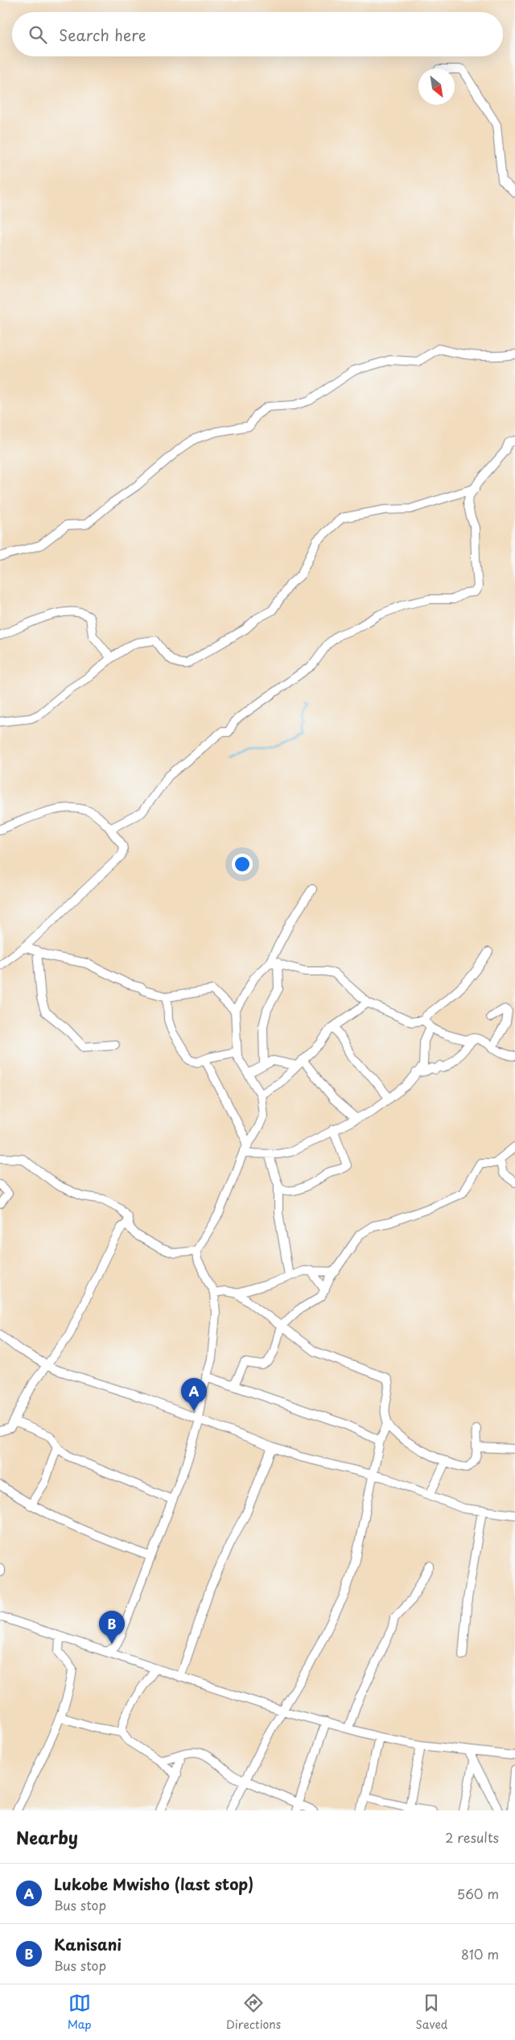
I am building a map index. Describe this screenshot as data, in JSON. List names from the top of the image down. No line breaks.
{"north":"bottom right","page":{"search":"Search here","pins":["A","B"],"heading":["Nearby","2 results"],"list":[{"mark":"A","name":"Lukobe Mwisho (last stop)","note":"Bus stop","value":"560 m"},{"mark":"B","name":"Kanisani","note":"Bus stop","value":"810 m"}],"nav":["Map","Directions","Saved"]}}
